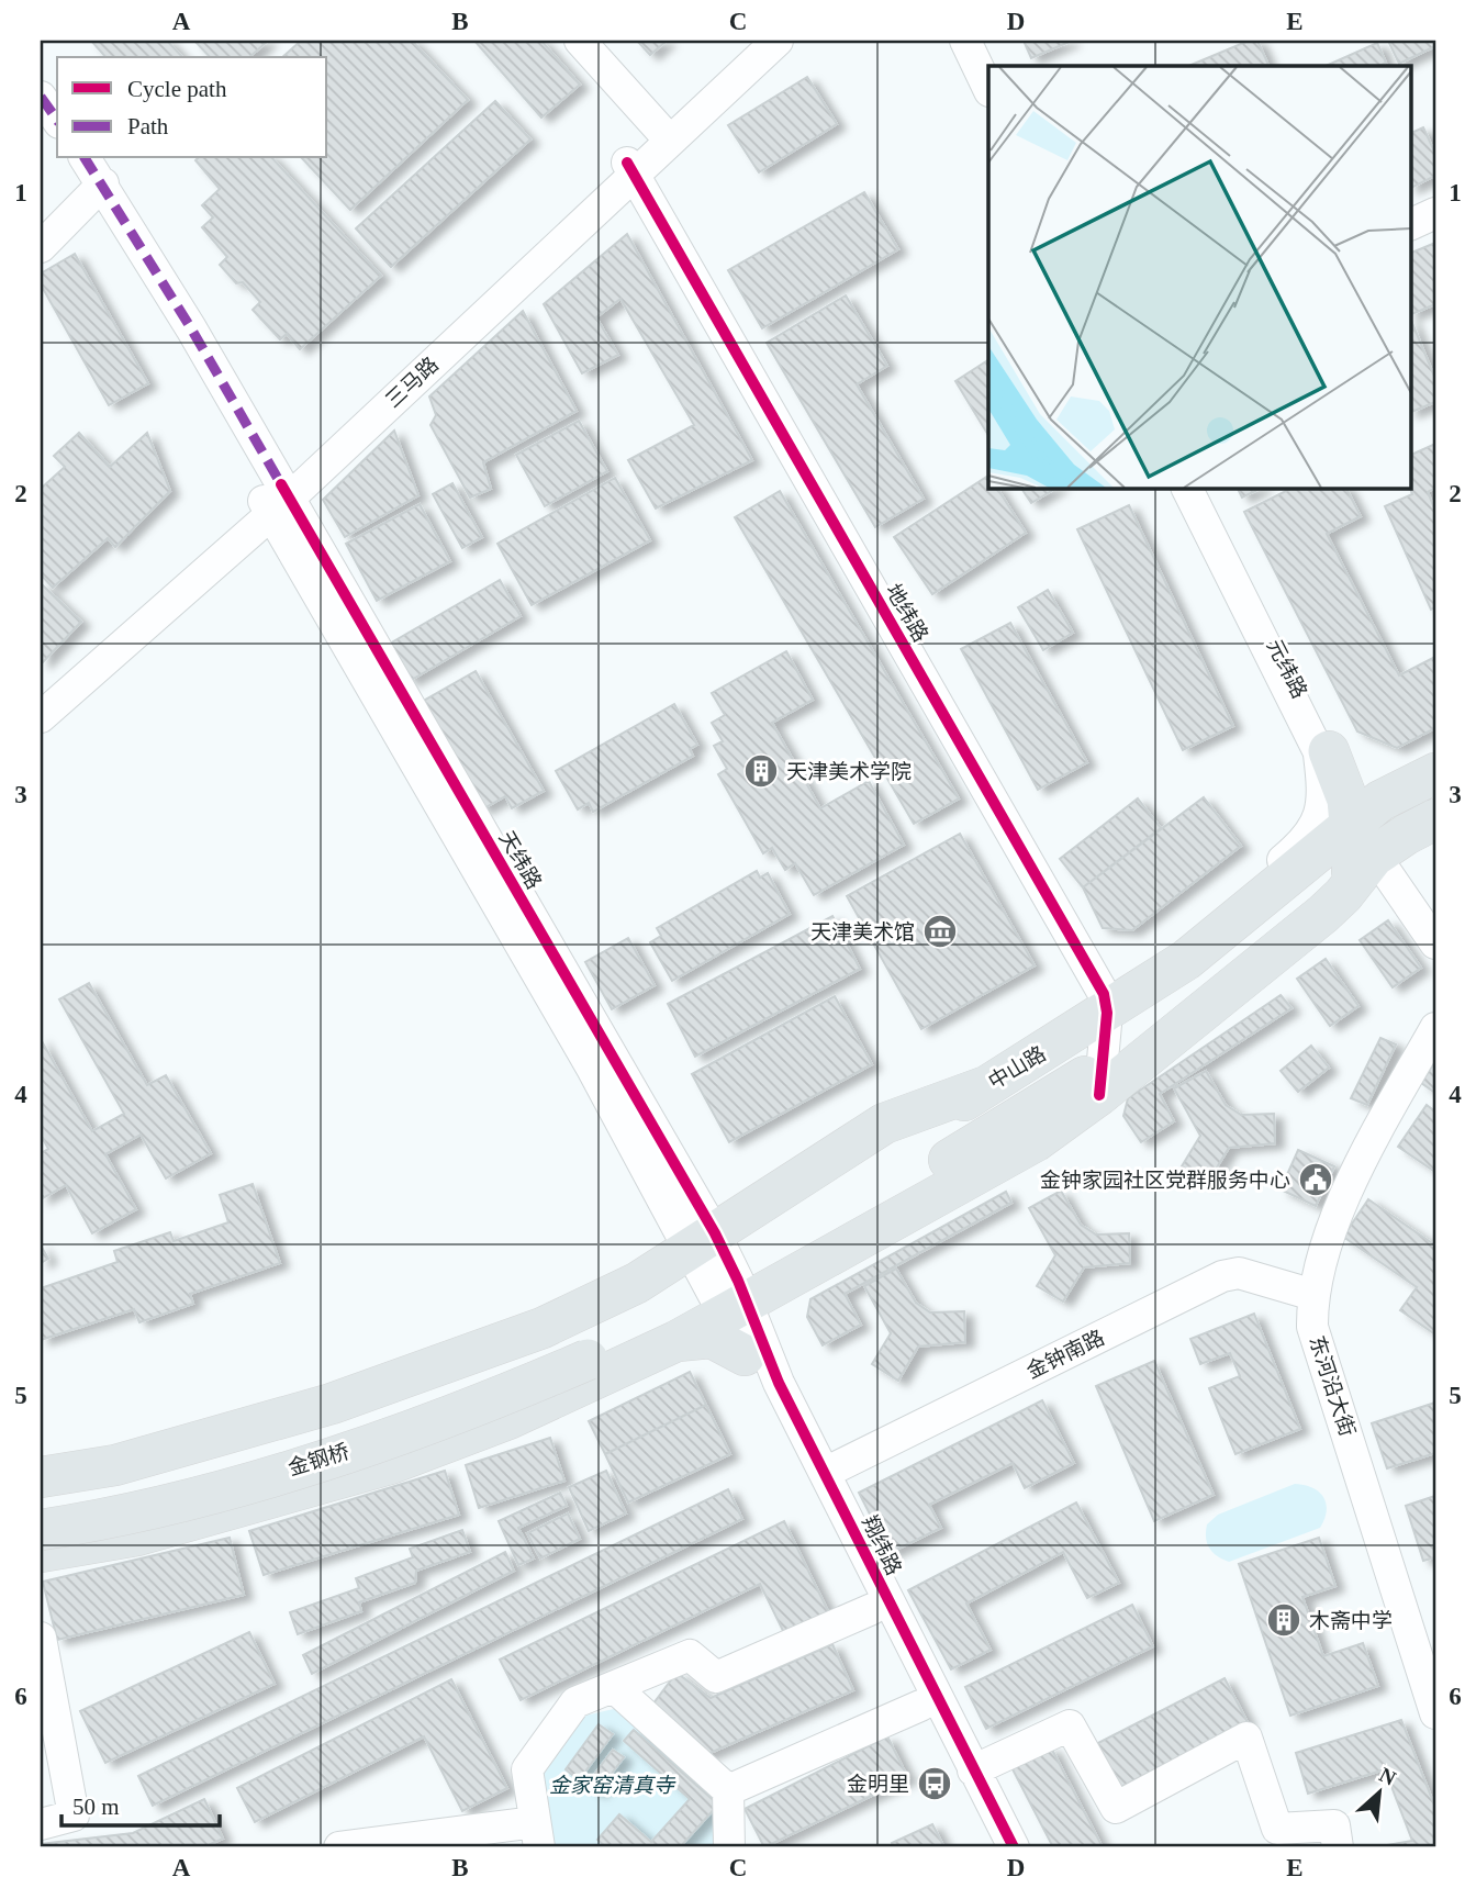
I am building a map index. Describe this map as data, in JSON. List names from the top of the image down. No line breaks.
{"streets":{"main road":["中山路","金钢桥"],"street":["三马路","地纬路","元纬路","天纬路","金钟南路","东河沿大街","翔纬路"]},"crossings":[["三马路","地纬路"],["三马路","天纬路"],["地纬路","中山路"],["天纬路","翔纬路"],["金钟南路","东河沿大街"],["金钟南路","翔纬路"]],"parks":["金家窑清真寺"],"places":{"building":["天津美术学院","木斋中学"],"museum":["天津美术馆"],"public building":["金钟家园社区党群服务中心"],"bus stop":["金明里"]},"legend":["Cycle path","Path"],"scale_bar":"50 m","north":"top right","grid":{"columns":["A","B","C","D","E"],"rows":["1","2","3","4","5","6"]}}
